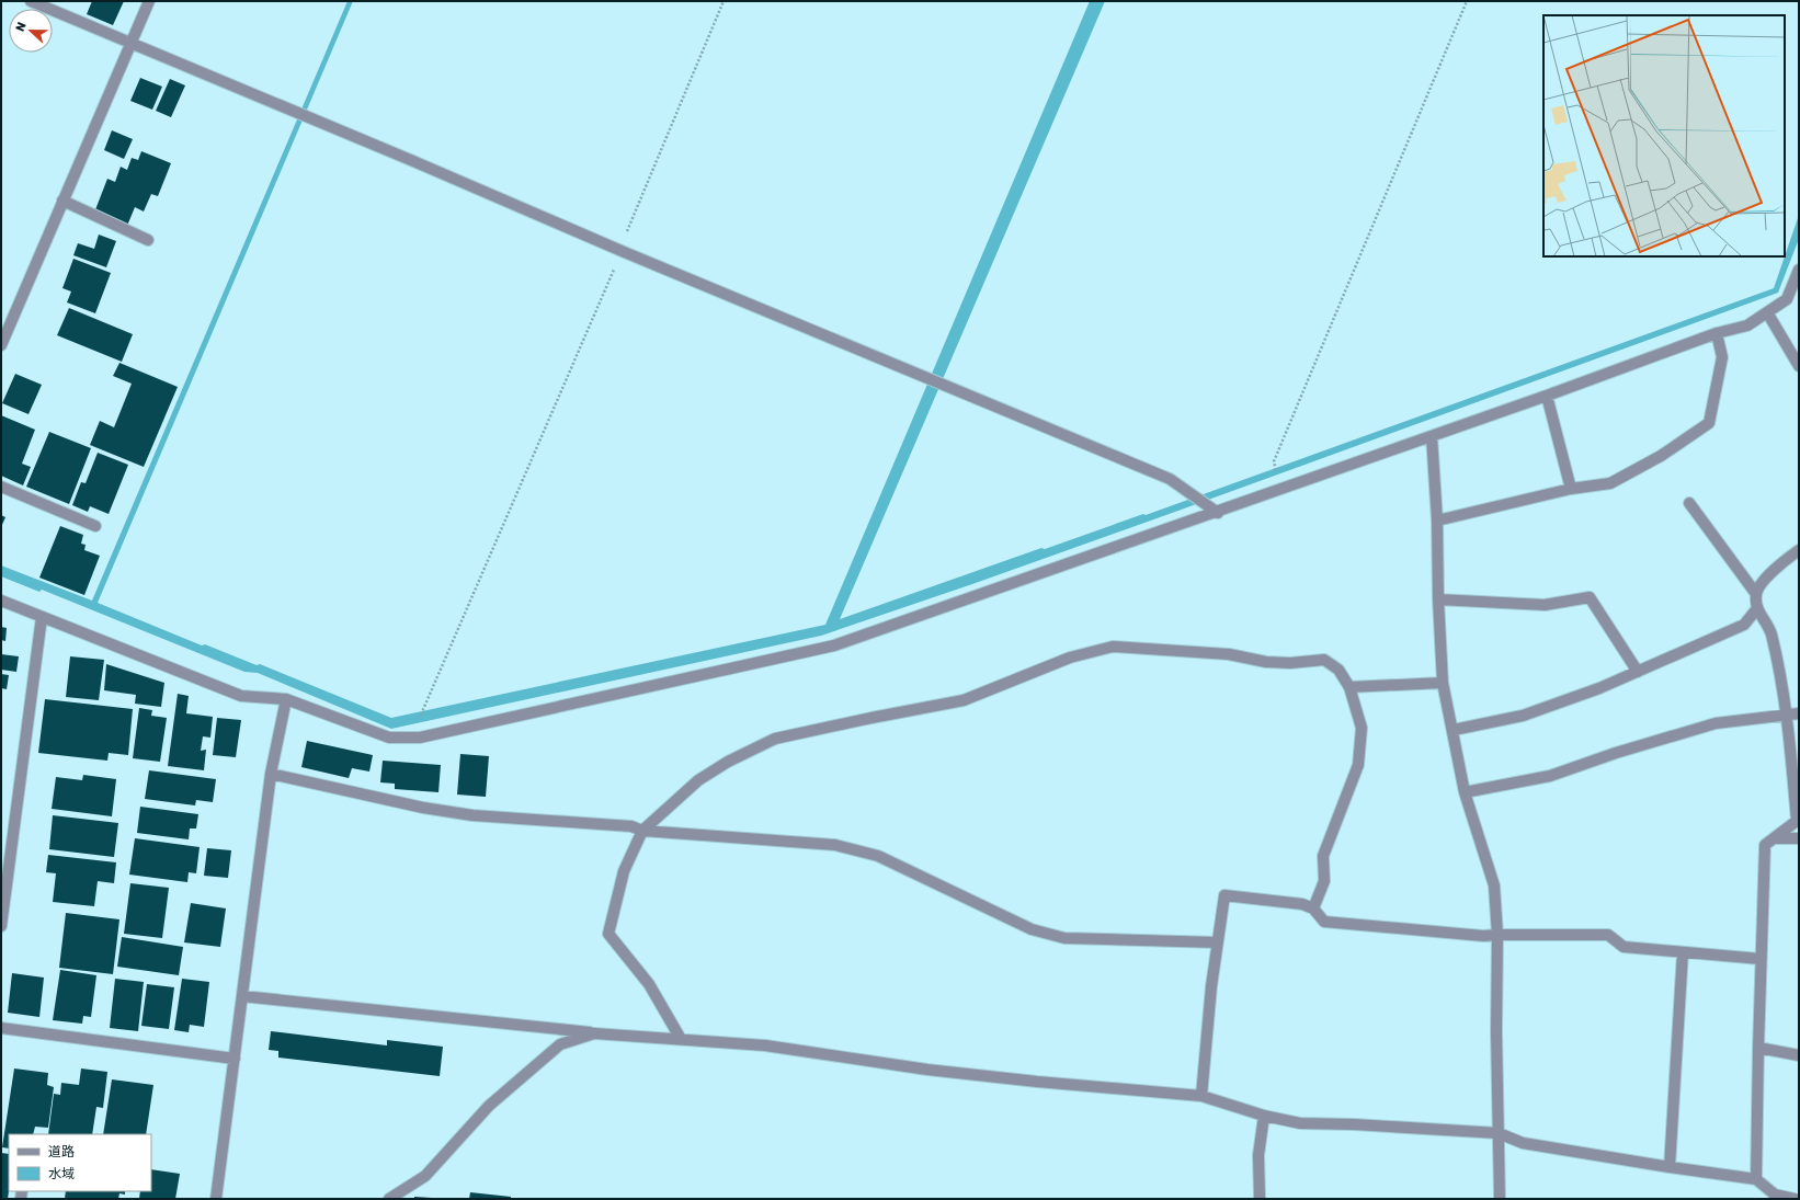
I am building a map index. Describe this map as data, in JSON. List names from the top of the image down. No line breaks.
{"legend":["道路","水域"],"north":"left"}
